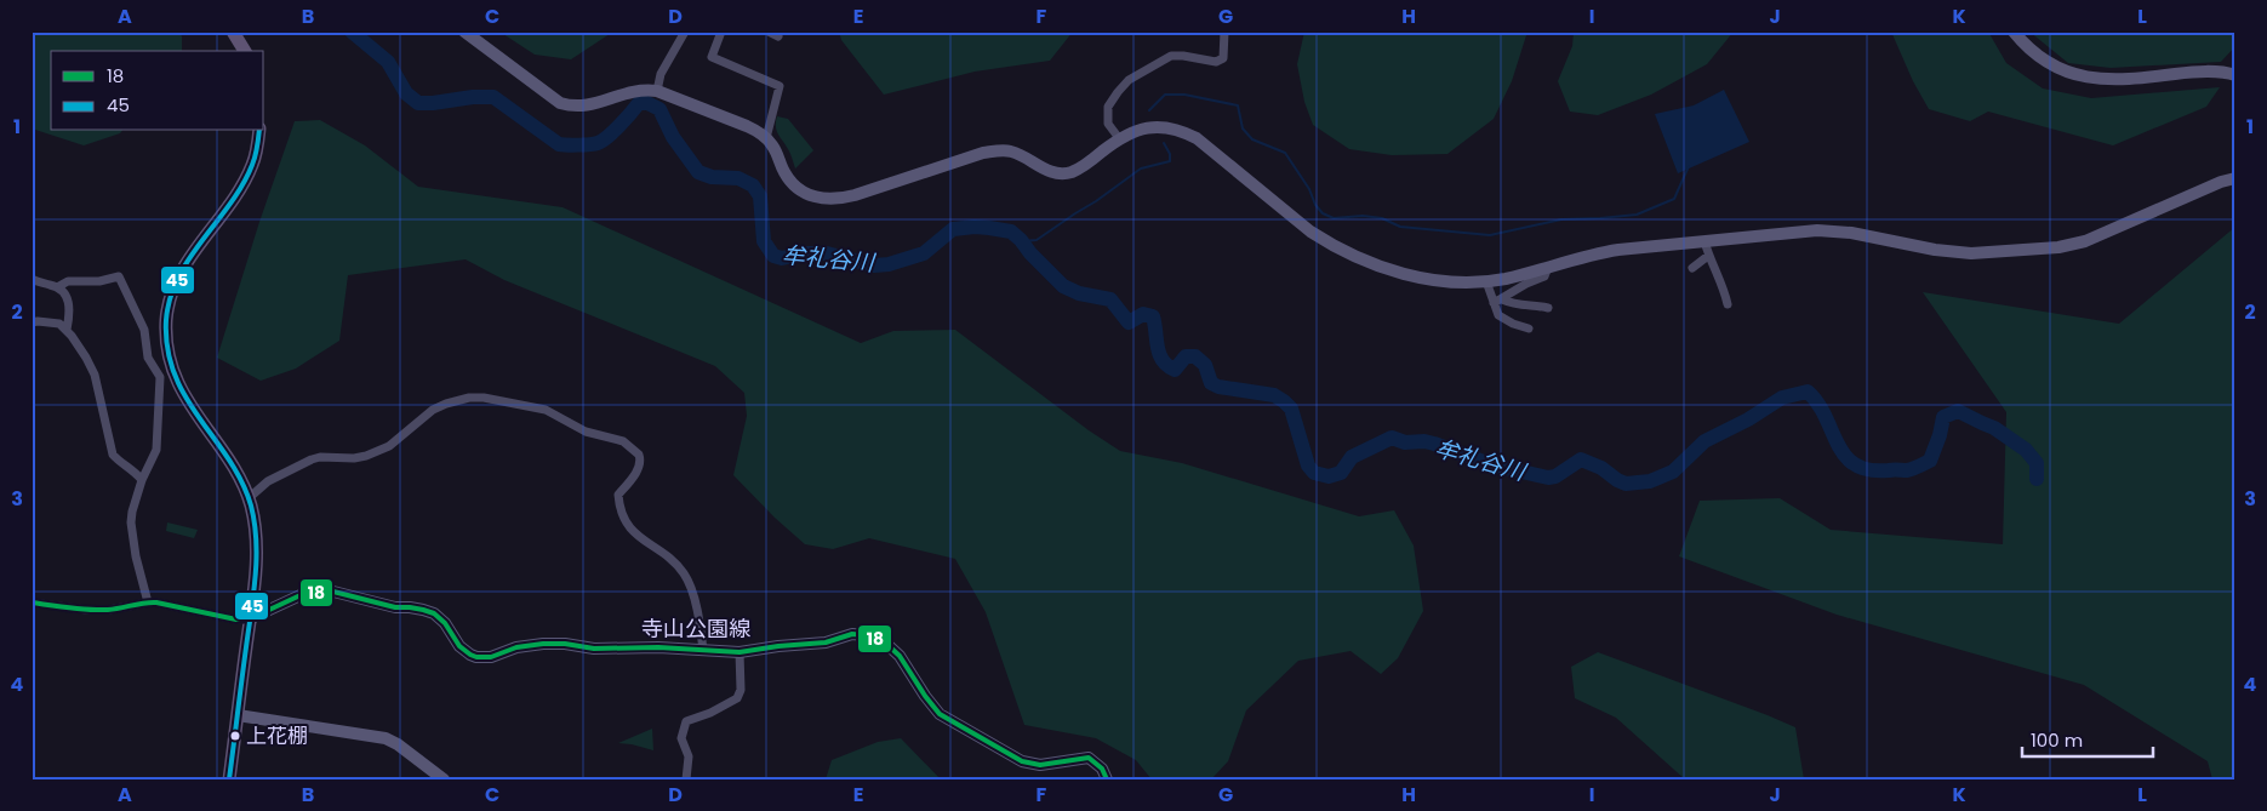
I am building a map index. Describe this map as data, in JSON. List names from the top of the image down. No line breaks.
{"streets":{"street":["寺山公園線"]},"water":["牟礼谷川"],"places":["上花棚"],"lines":["transit line 45","transit line 18"],"legend":["18","45"],"scale_bar":"100 m","grid":{"columns":["A","B","C","D","E","F","G","H","I","J","K","L"],"rows":["1","2","3","4"]}}
